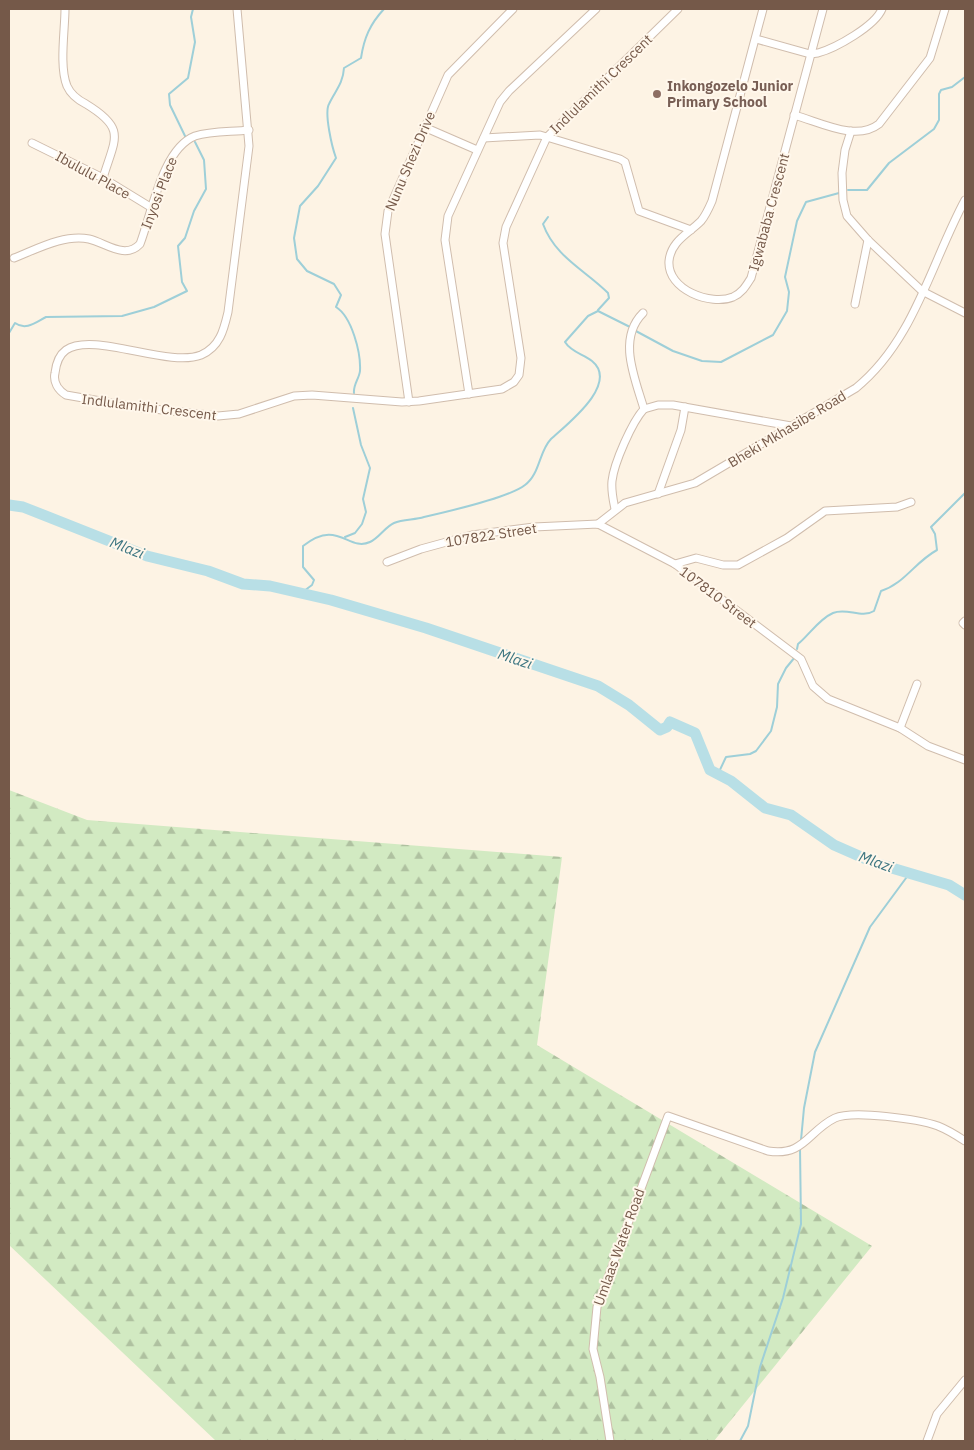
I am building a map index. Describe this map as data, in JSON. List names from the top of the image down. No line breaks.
{"streets":{"street":["Indlulamithi Crescent","Nunu Shezi Drive","Ibululu Place","Inyosi Place","Igwababa Crescent","Bheki Mkhasibe Road","107822 Street","107810 Street","Umlaas Water Road"]},"crossings":[["Indlulamithi Crescent","Nunu Shezi Drive"],["Indlulamithi Crescent","Inyosi Place"],["Ibululu Place","Inyosi Place"],["Bheki Mkhasibe Road","107822 Street"],["Bheki Mkhasibe Road","107810 Street"],["107822 Street","107810 Street"]],"water":["Mlazi"],"places":["Inkongozelo Junior Primary School"]}
